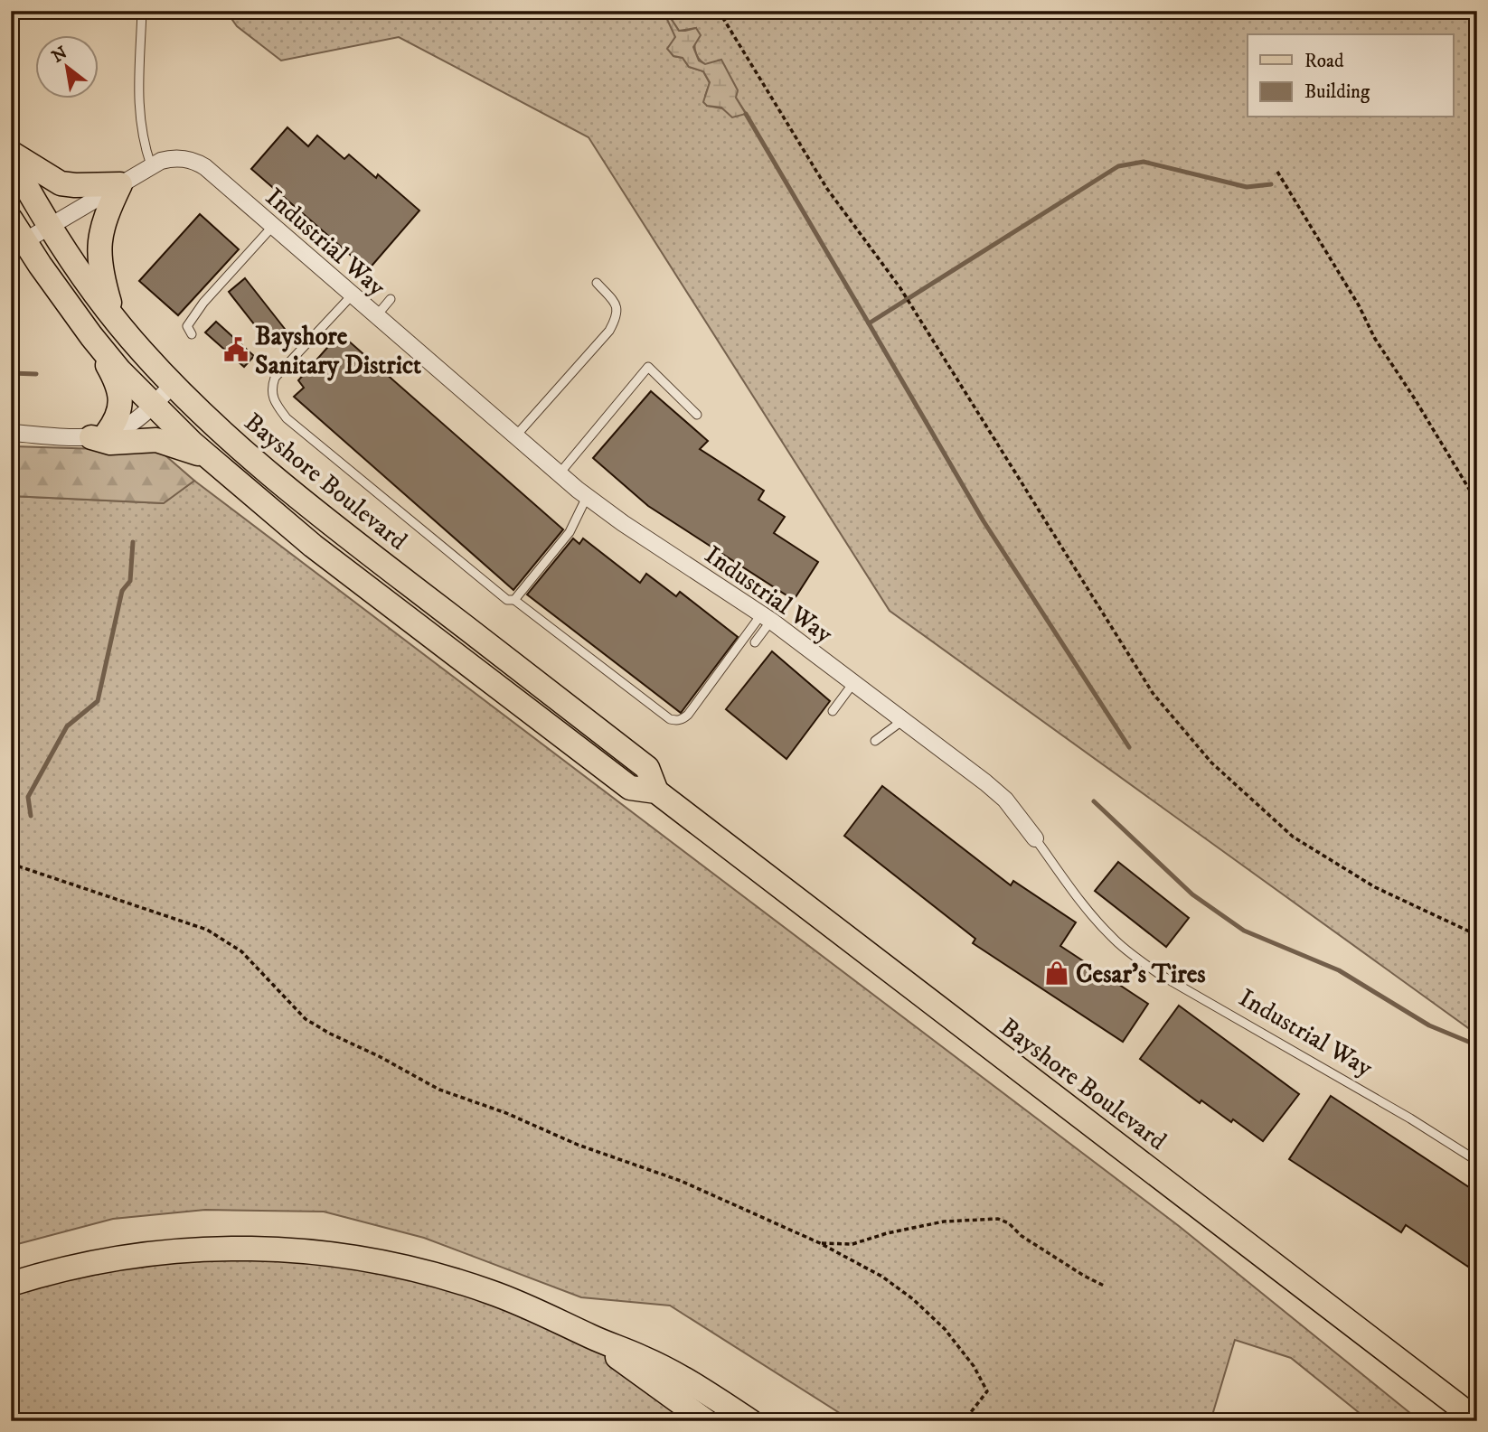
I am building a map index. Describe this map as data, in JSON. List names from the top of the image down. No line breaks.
{"streets":{"main road":["Bayshore Boulevard"],"street":["Industrial Way"]},"crossings":[["Industrial Way","Bayshore Boulevard"]],"places":{"public building":["Bayshore Sanitary District"],"shop":["Cesar's Tires"]},"legend":["Road","Building"],"north":"top left"}
